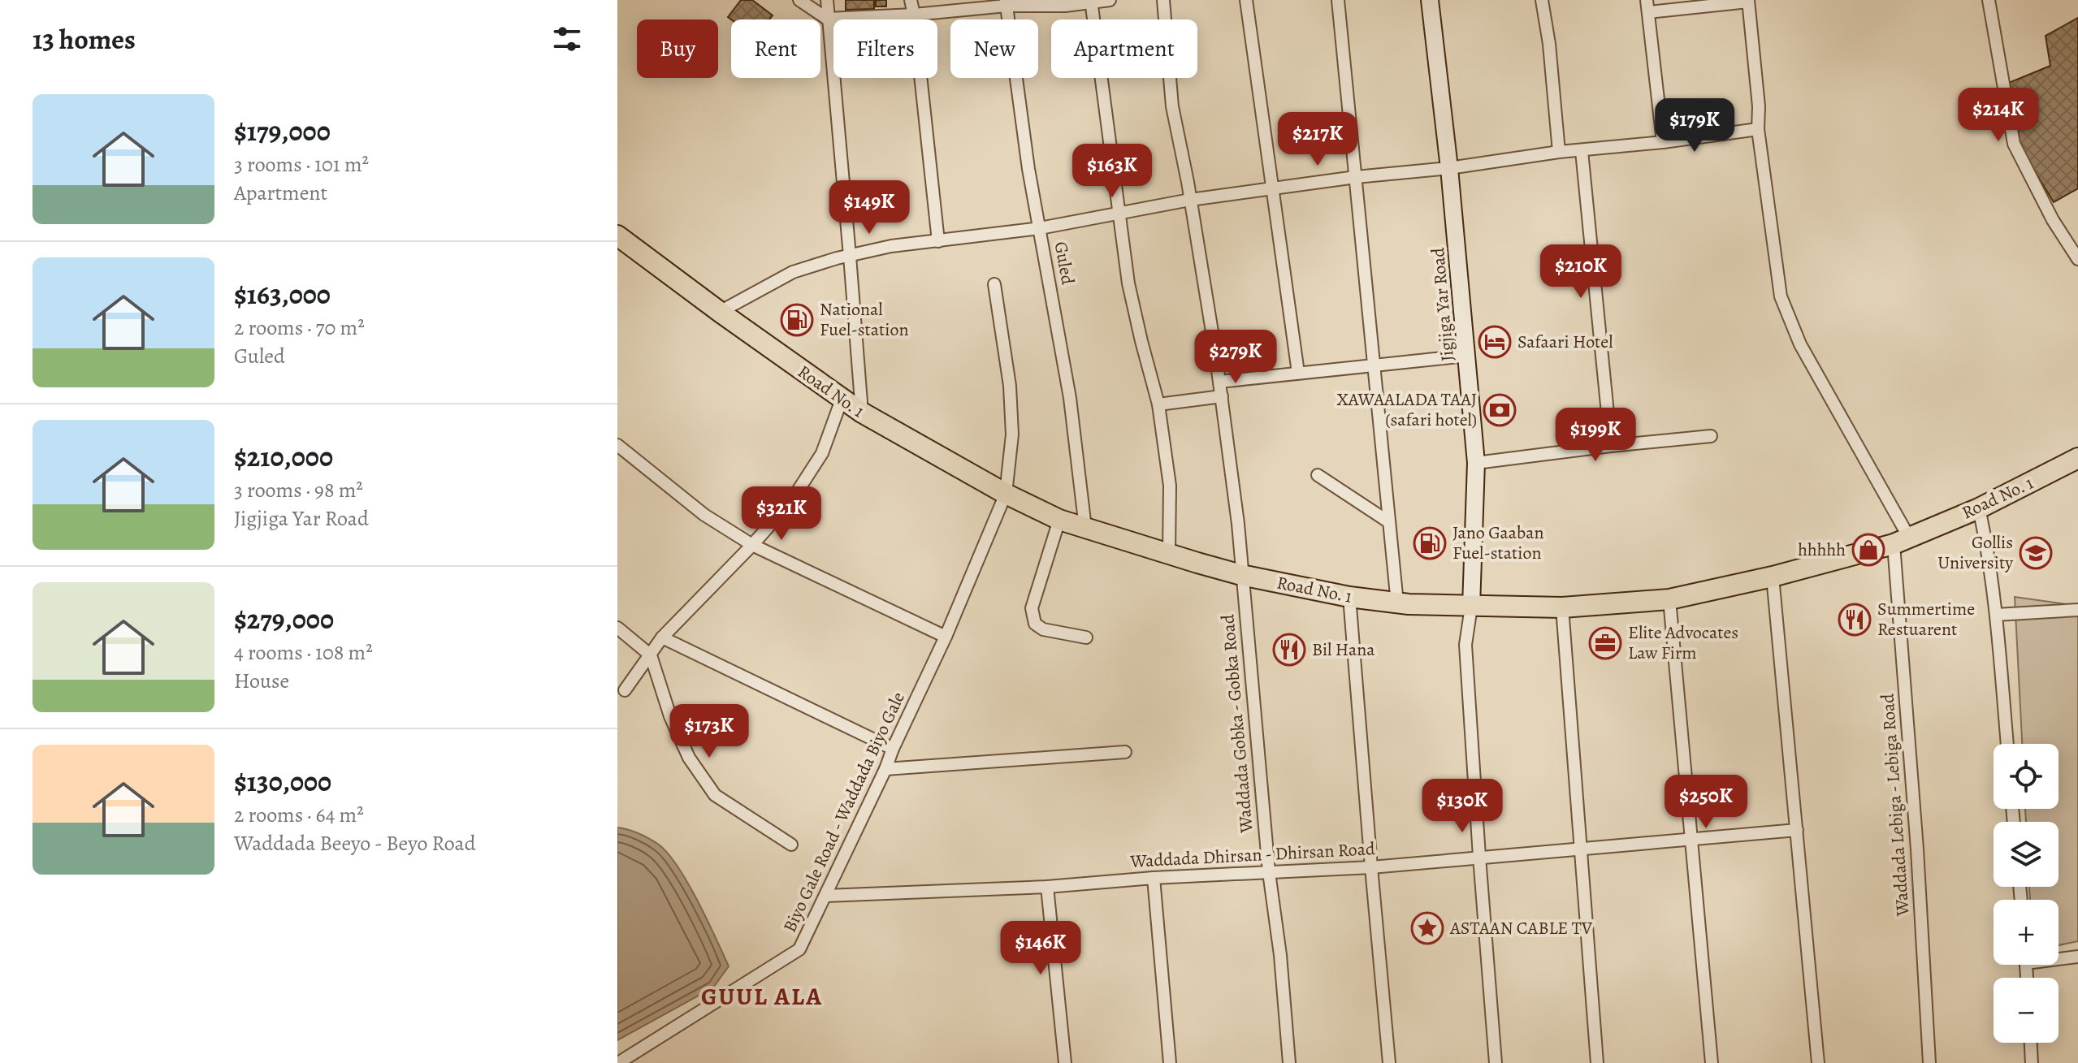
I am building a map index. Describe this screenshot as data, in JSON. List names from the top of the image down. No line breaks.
{"streets":{"highway":["Road No. 1"],"street":["Guled","Jigjiga Yar Road","Waddada Gobka - Gobka Road","Waddada Lebiga - Lebiga Road","Biyo Gale Road - Waddada Biyo Gale","Waddada Dhirsan - Dhirsan Road"]},"crossings":[["Guled","Road No. 1"],["Jigjiga Yar Road","Road No. 1"],["Road No. 1","Waddada Gobka - Gobka Road"],["Road No. 1","Waddada Lebiga - Lebiga Road"],["Road No. 1","Biyo Gale Road - Waddada Biyo Gale"],["Waddada Gobka - Gobka Road","Waddada Dhirsan - Dhirsan Road"],["Biyo Gale Road - Waddada Biyo Gale","Waddada Dhirsan - Dhirsan Road"]],"districts":["GUUL ALA"],"places":{"fuel station":["National Fuel-station","Jano Gaaban Fuel-station"],"hotel":["Safaari Hotel"],"bank":["XAWAALADA TAAJ (safari hotel)"],"shop":["hhhhh"],"school or university":["Gollis University"],"restaurant":["Summertime Restuarent","Bil Hana"],"office":["Elite Advocates Law Firm"],"place":["ASTAAN CABLE TV"]},"page":{"heading":"13 homes","chip":["Buy","Rent","Filters","New","Apartment"],"list":[{"name":"$179,000","note":"3 rooms · 101 m² · Apartment"},{"name":"$163,000","note":"2 rooms · 70 m² · Guled"},{"name":"$210,000","note":"3 rooms · 98 m² · Jigjiga Yar Road"},{"name":"$279,000","note":"4 rooms · 108 m² · House"},{"name":"$130,000","note":"2 rooms · 64 m² · Waddada Beeyo - Beyo Road"}],"price":["$214K","$179K","$217K","$163K","$149K","$210K","$279K","$199K","$321K","$173K","$250K","$130K","$146K"],"map_buttons":["+","−"]}}
